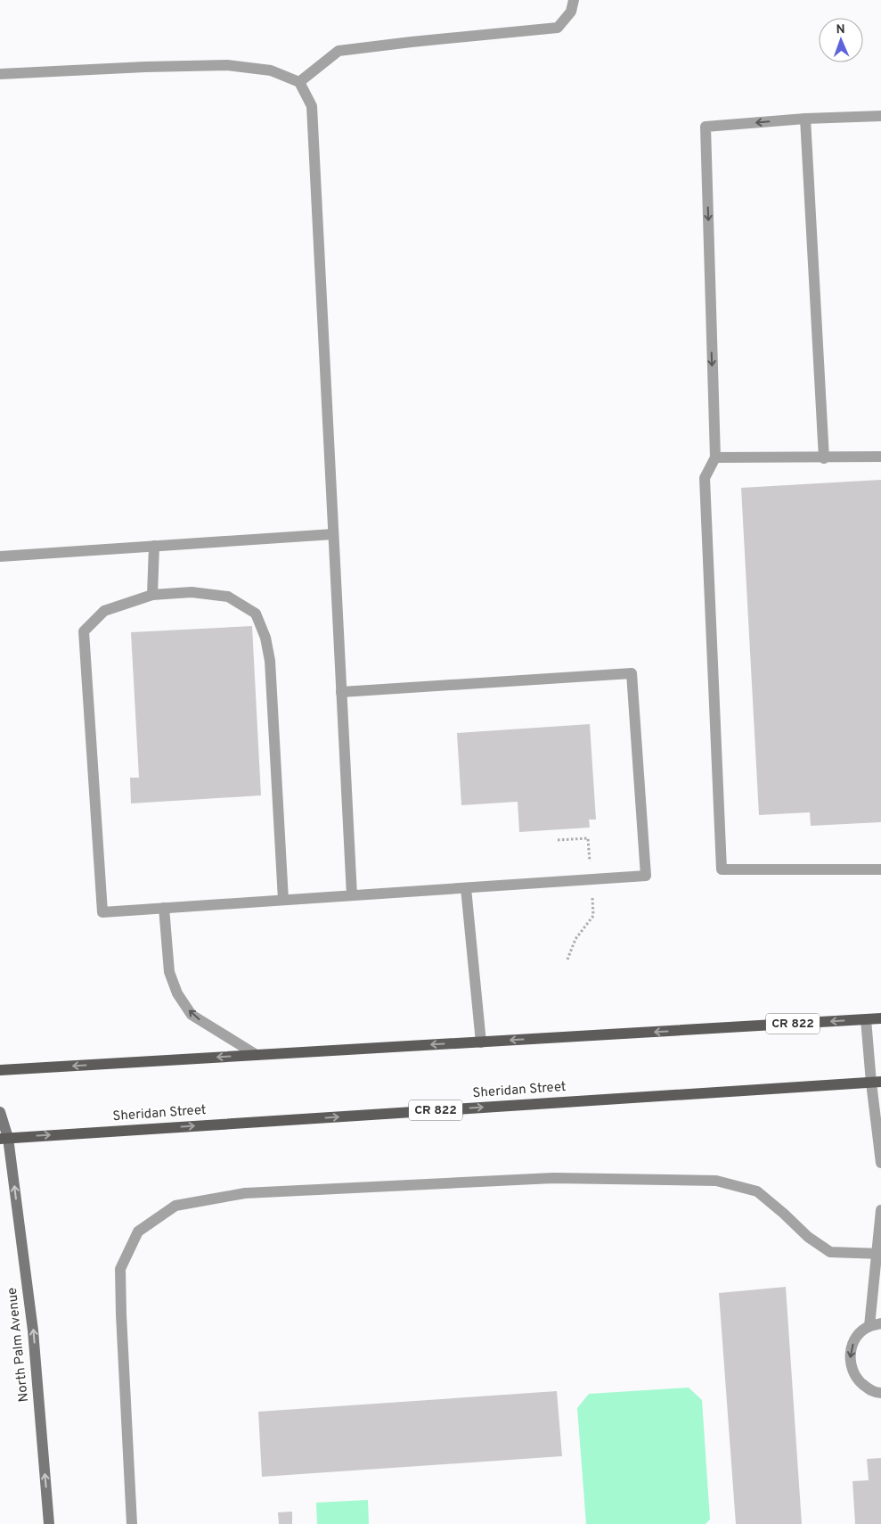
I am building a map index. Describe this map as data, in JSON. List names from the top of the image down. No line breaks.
{"streets":{"main road":["CR 822","Sheridan Street","North Palm Avenue"]},"crossings":[["Sheridan Street","North Palm Avenue"]],"one_way":["North Palm Avenue"],"north":"top"}
